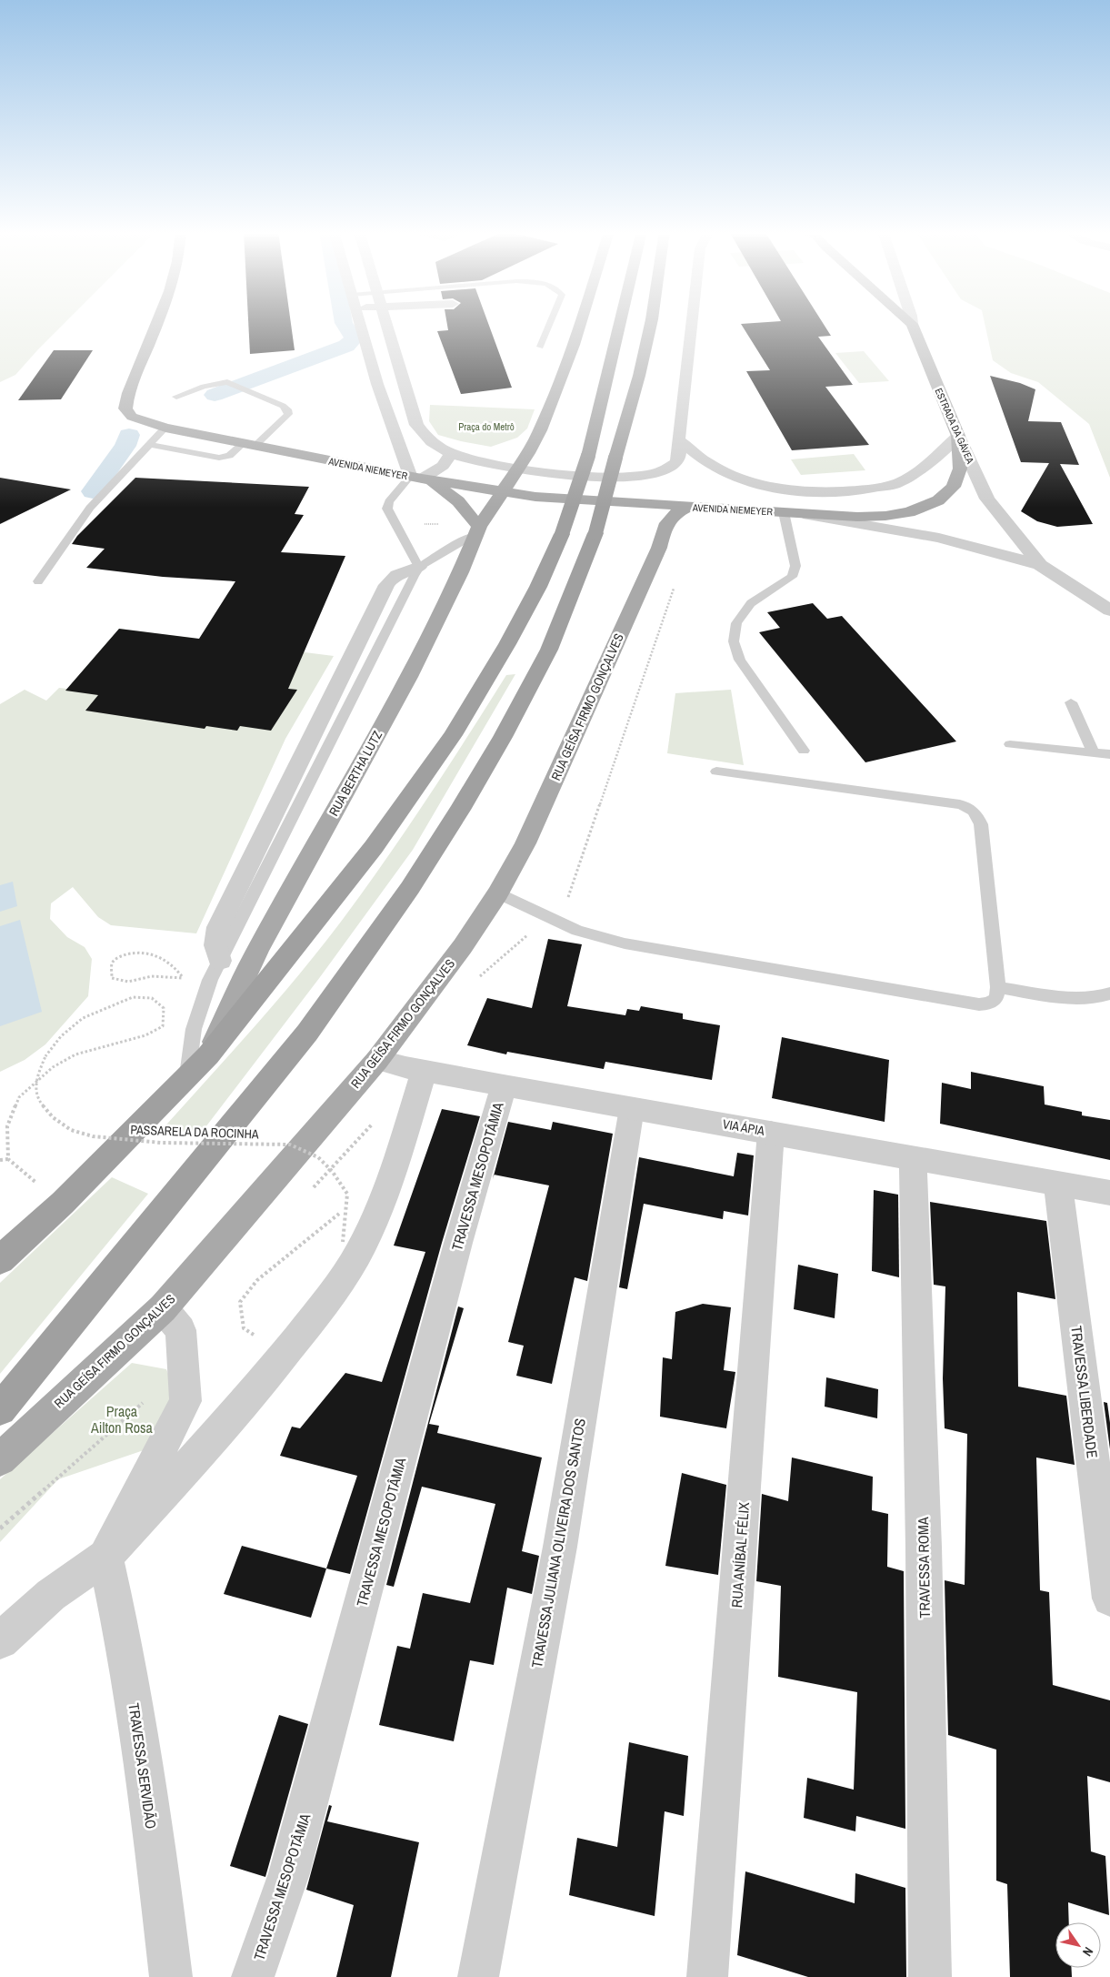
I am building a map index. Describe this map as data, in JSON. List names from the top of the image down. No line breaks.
{"streets":{"main road":["ESTRADA DA GÁVEA","AVENIDA NIEMEYER","RUA GEÍSA FIRMO GONÇALVES","RUA BERTHA LUTZ"],"street":["VIA ÁPIA","TRAVESSA MESOPOTÂMIA","TRAVESSA LIBERDADE","TRAVESSA JULIANA OLIVEIRA DOS SANTOS","RUA ANÍBAL FÉLIX","TRAVESSA ROMA","TRAVESSA SERVIDÃO"],"path":["PASSARELA DA ROCINHA"]},"crossings":[["ESTRADA DA GÁVEA","AVENIDA NIEMEYER"],["AVENIDA NIEMEYER","RUA GEÍSA FIRMO GONÇALVES"],["AVENIDA NIEMEYER","RUA BERTHA LUTZ"],["RUA GEÍSA FIRMO GONÇALVES","VIA ÁPIA"],["VIA ÁPIA","TRAVESSA MESOPOTÂMIA"],["VIA ÁPIA","TRAVESSA LIBERDADE"],["VIA ÁPIA","TRAVESSA JULIANA OLIVEIRA DOS SANTOS"],["VIA ÁPIA","RUA ANÍBAL FÉLIX"],["VIA ÁPIA","TRAVESSA ROMA"]],"parks":["Praça do Metrô","Praça Ailton Rosa"],"north":"bottom right"}
